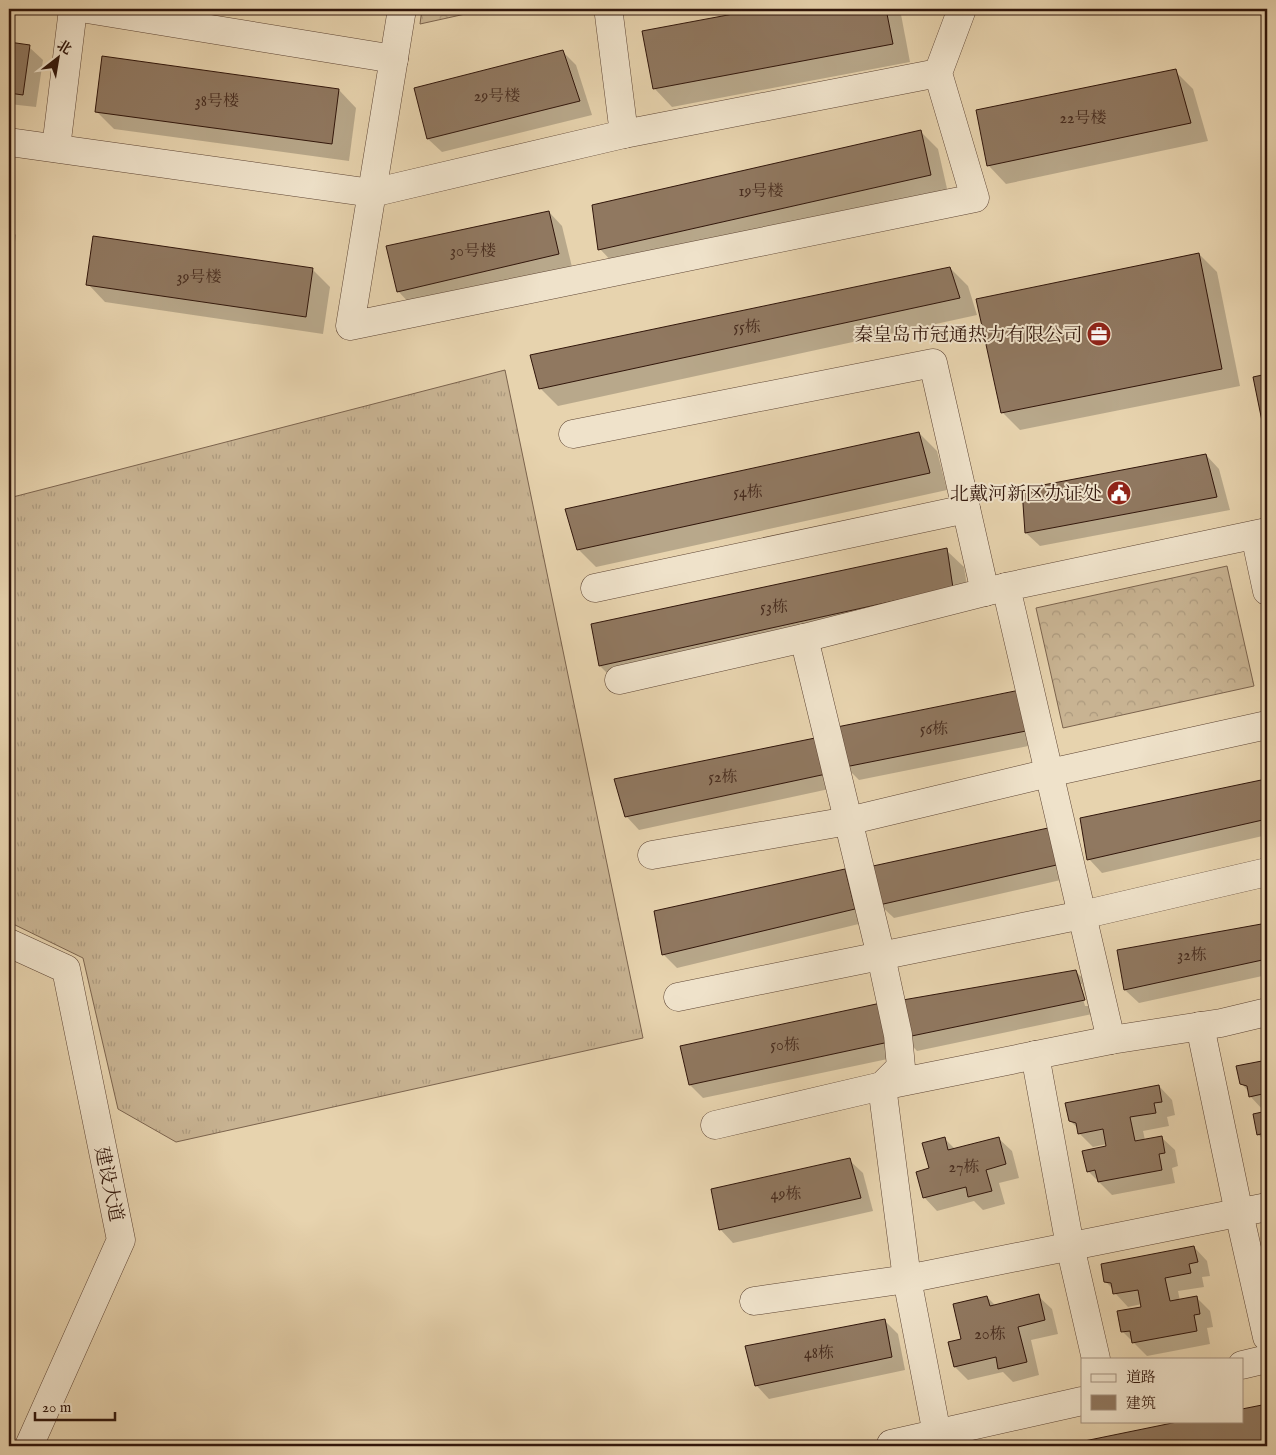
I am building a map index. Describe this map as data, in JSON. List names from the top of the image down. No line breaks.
{"streets":{"street":["建设大道"]},"places":{"office":["秦皇岛市冠通热力有限公司"],"public building":["北戴河新区办证处"]},"house_numbers":["29号楼","38号楼","22号楼","19号楼","30号楼","39号楼","55栋","54栋","53栋","56栋","52栋","32栋","50栋","27栋","49栋","20栋","48栋"],"legend":["道路","建筑"],"scale_bar":"20 m","north":"top right"}
